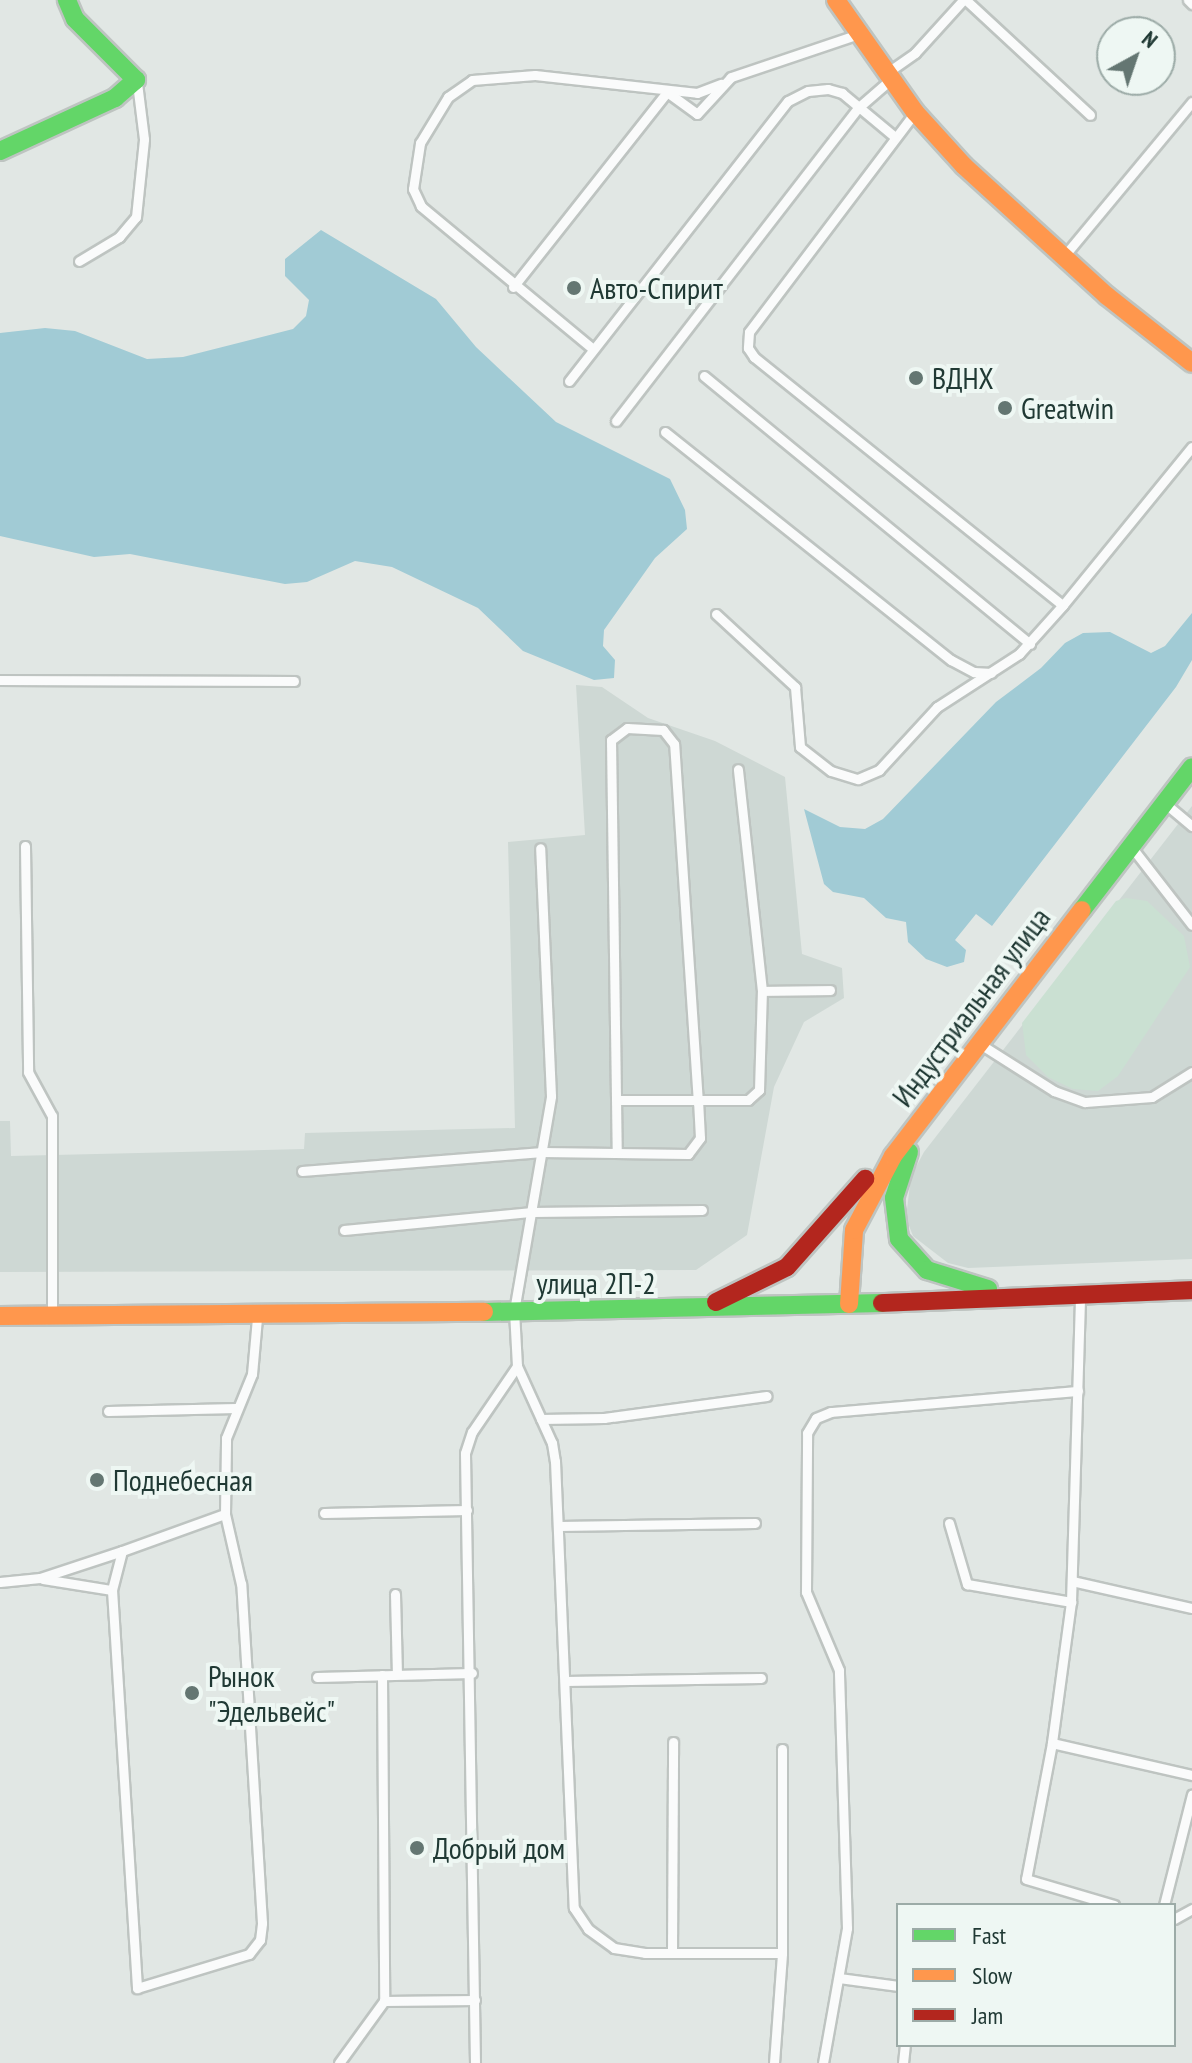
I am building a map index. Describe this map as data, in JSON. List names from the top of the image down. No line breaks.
{"streets":{"main road":["Индустриальная улица","улица 2П-2"]},"crossings":[["Индустриальная улица","улица 2П-2"]],"places":["Авто-Спирит","ВДНХ","Greatwin","Поднебесная","Рынок \"Эдельвейс\"","Добрый дом"],"legend":["Fast","Slow","Jam"],"north":"top right"}
